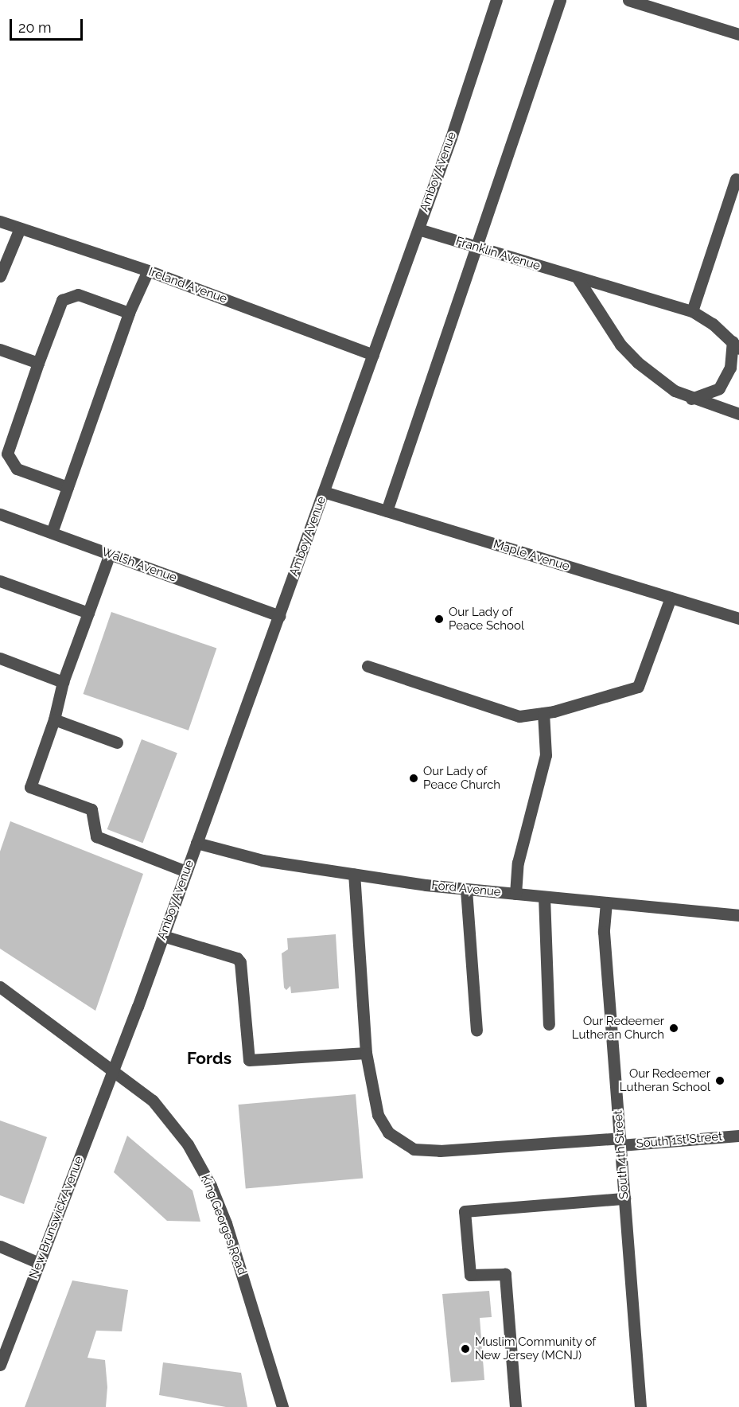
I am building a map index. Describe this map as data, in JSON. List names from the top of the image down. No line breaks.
{"streets":{"street":["Amboy Avenue","Franklin Avenue","Ireland Avenue","Maple Avenue","Walsh Avenue","Ford Avenue","South 1st Street","South 4th Street","New Brunswick Avenue","King Georges Road"]},"crossings":[["Amboy Avenue","Franklin Avenue"],["Amboy Avenue","Ireland Avenue"],["Amboy Avenue","Maple Avenue"],["Amboy Avenue","Walsh Avenue"],["Amboy Avenue","Ford Avenue"],["Amboy Avenue","New Brunswick Avenue"],["Amboy Avenue","King Georges Road"],["Ford Avenue","South 1st Street"],["Ford Avenue","South 4th Street"],["South 1st Street","South 4th Street"],["New Brunswick Avenue","King Georges Road"]],"districts":["Fords"],"places":["Our Lady of Peace School","Our Lady of Peace Church","Our Redeemer Lutheran Church","Our Redeemer Lutheran School","Muslim Community of New Jersey (MCNJ)"],"scale_bar":"20 m"}
